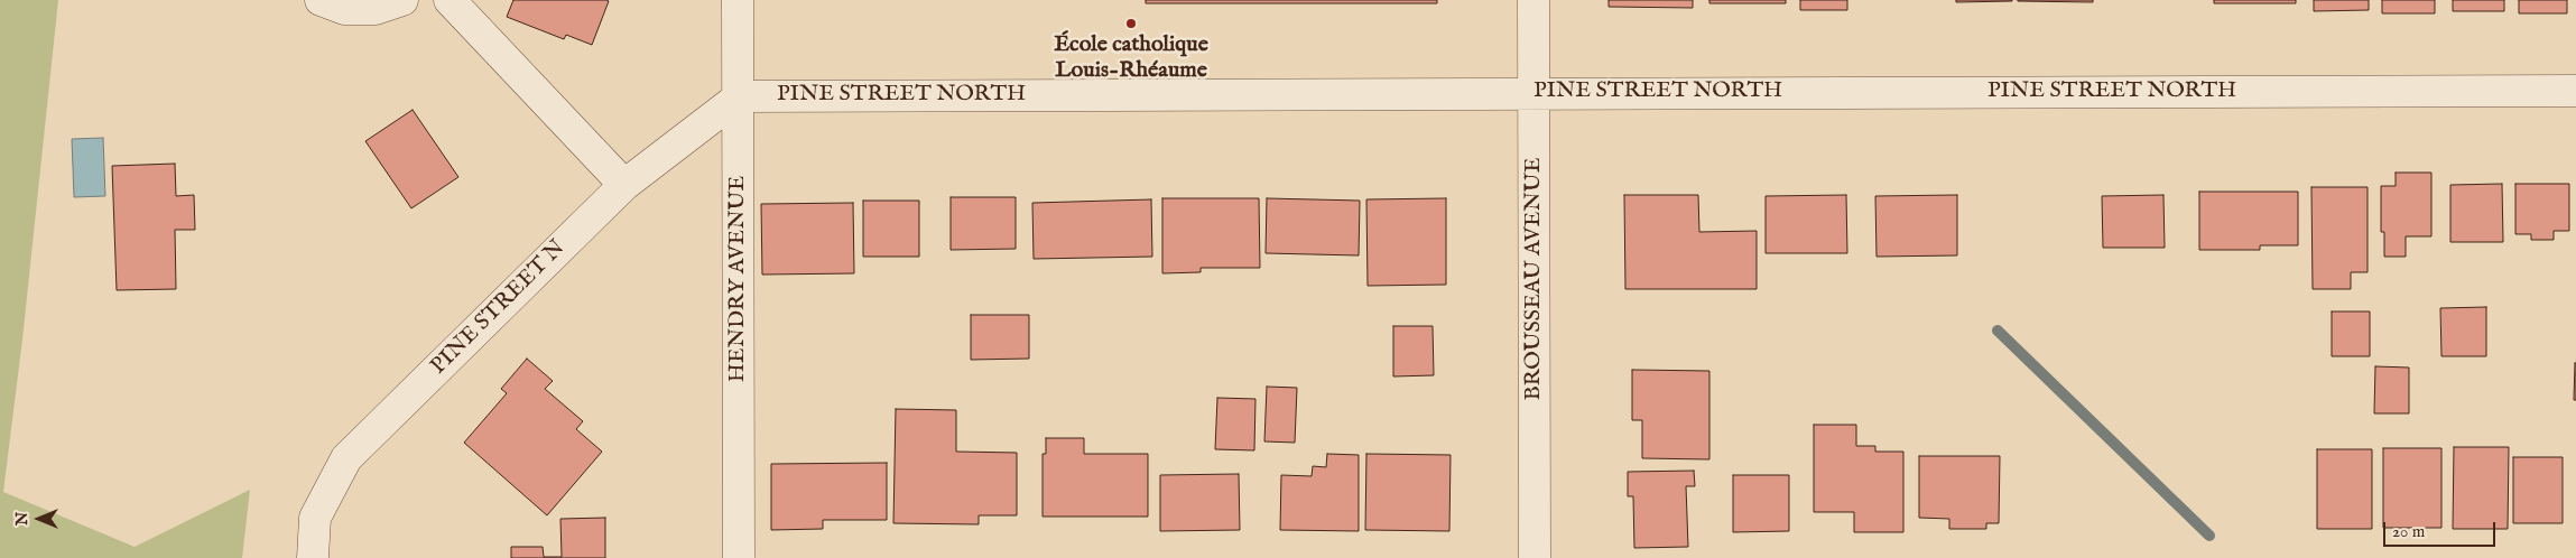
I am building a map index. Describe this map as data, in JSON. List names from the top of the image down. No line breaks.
{"streets":{"street":["PINE STREET NORTH","HENDRY AVENUE","BROUSSEAU AVENUE","PINE STREET N"]},"crossings":[["PINE STREET NORTH","HENDRY AVENUE"],["PINE STREET NORTH","BROUSSEAU AVENUE"],["PINE STREET NORTH","PINE STREET N"],["HENDRY AVENUE","PINE STREET N"]],"places":["École catholique Louis-Rhéaume"],"scale_bar":"20 m","north":"left"}
